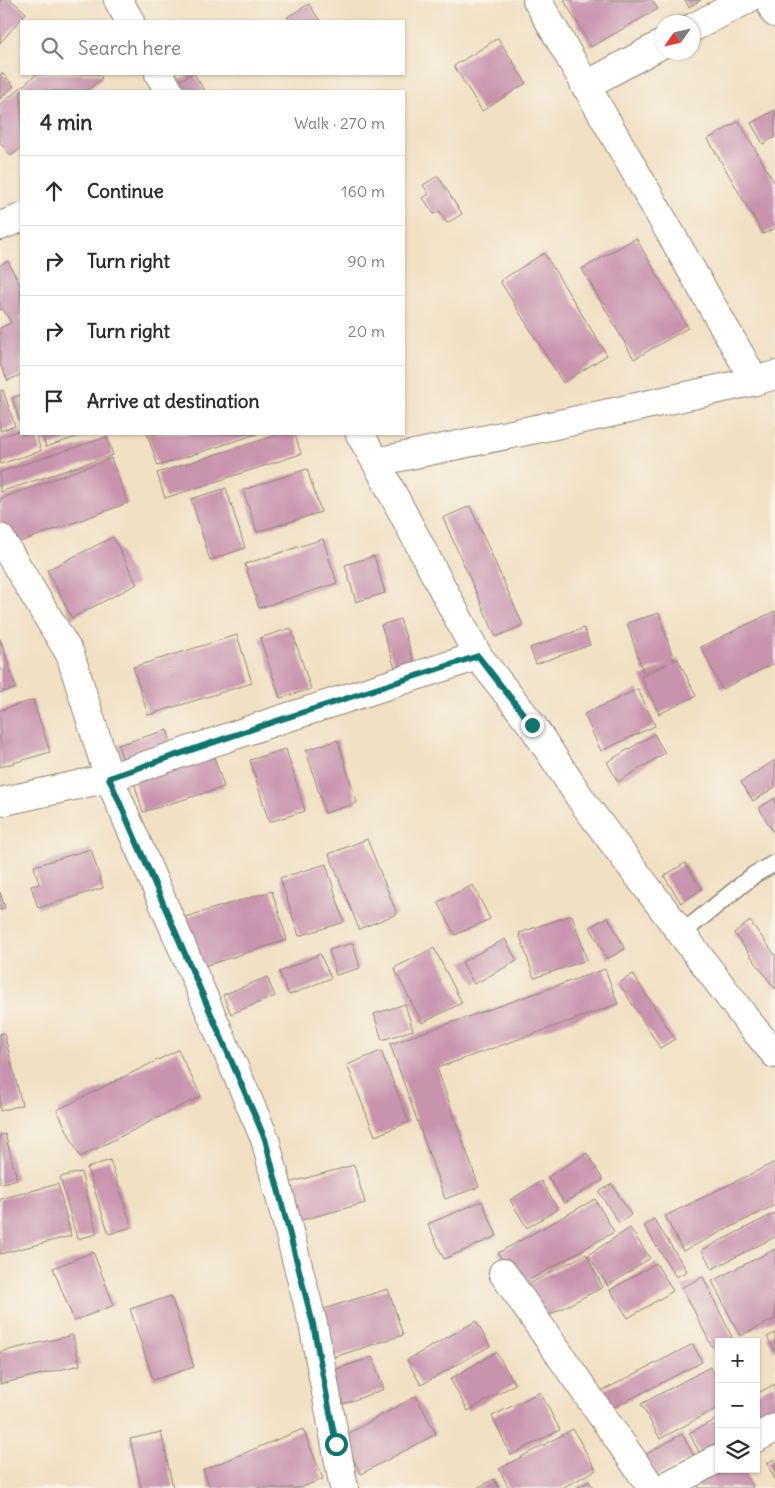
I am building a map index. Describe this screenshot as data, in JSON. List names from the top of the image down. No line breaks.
{"north":"bottom left","page":{"search":"Search here","heading":["4 min","Walk · 270 m"],"list":[["Continue","160 m"],["Turn right","90 m"],["Turn right","20 m"],"Arrive at destination"],"map_buttons":["+","−"]}}
